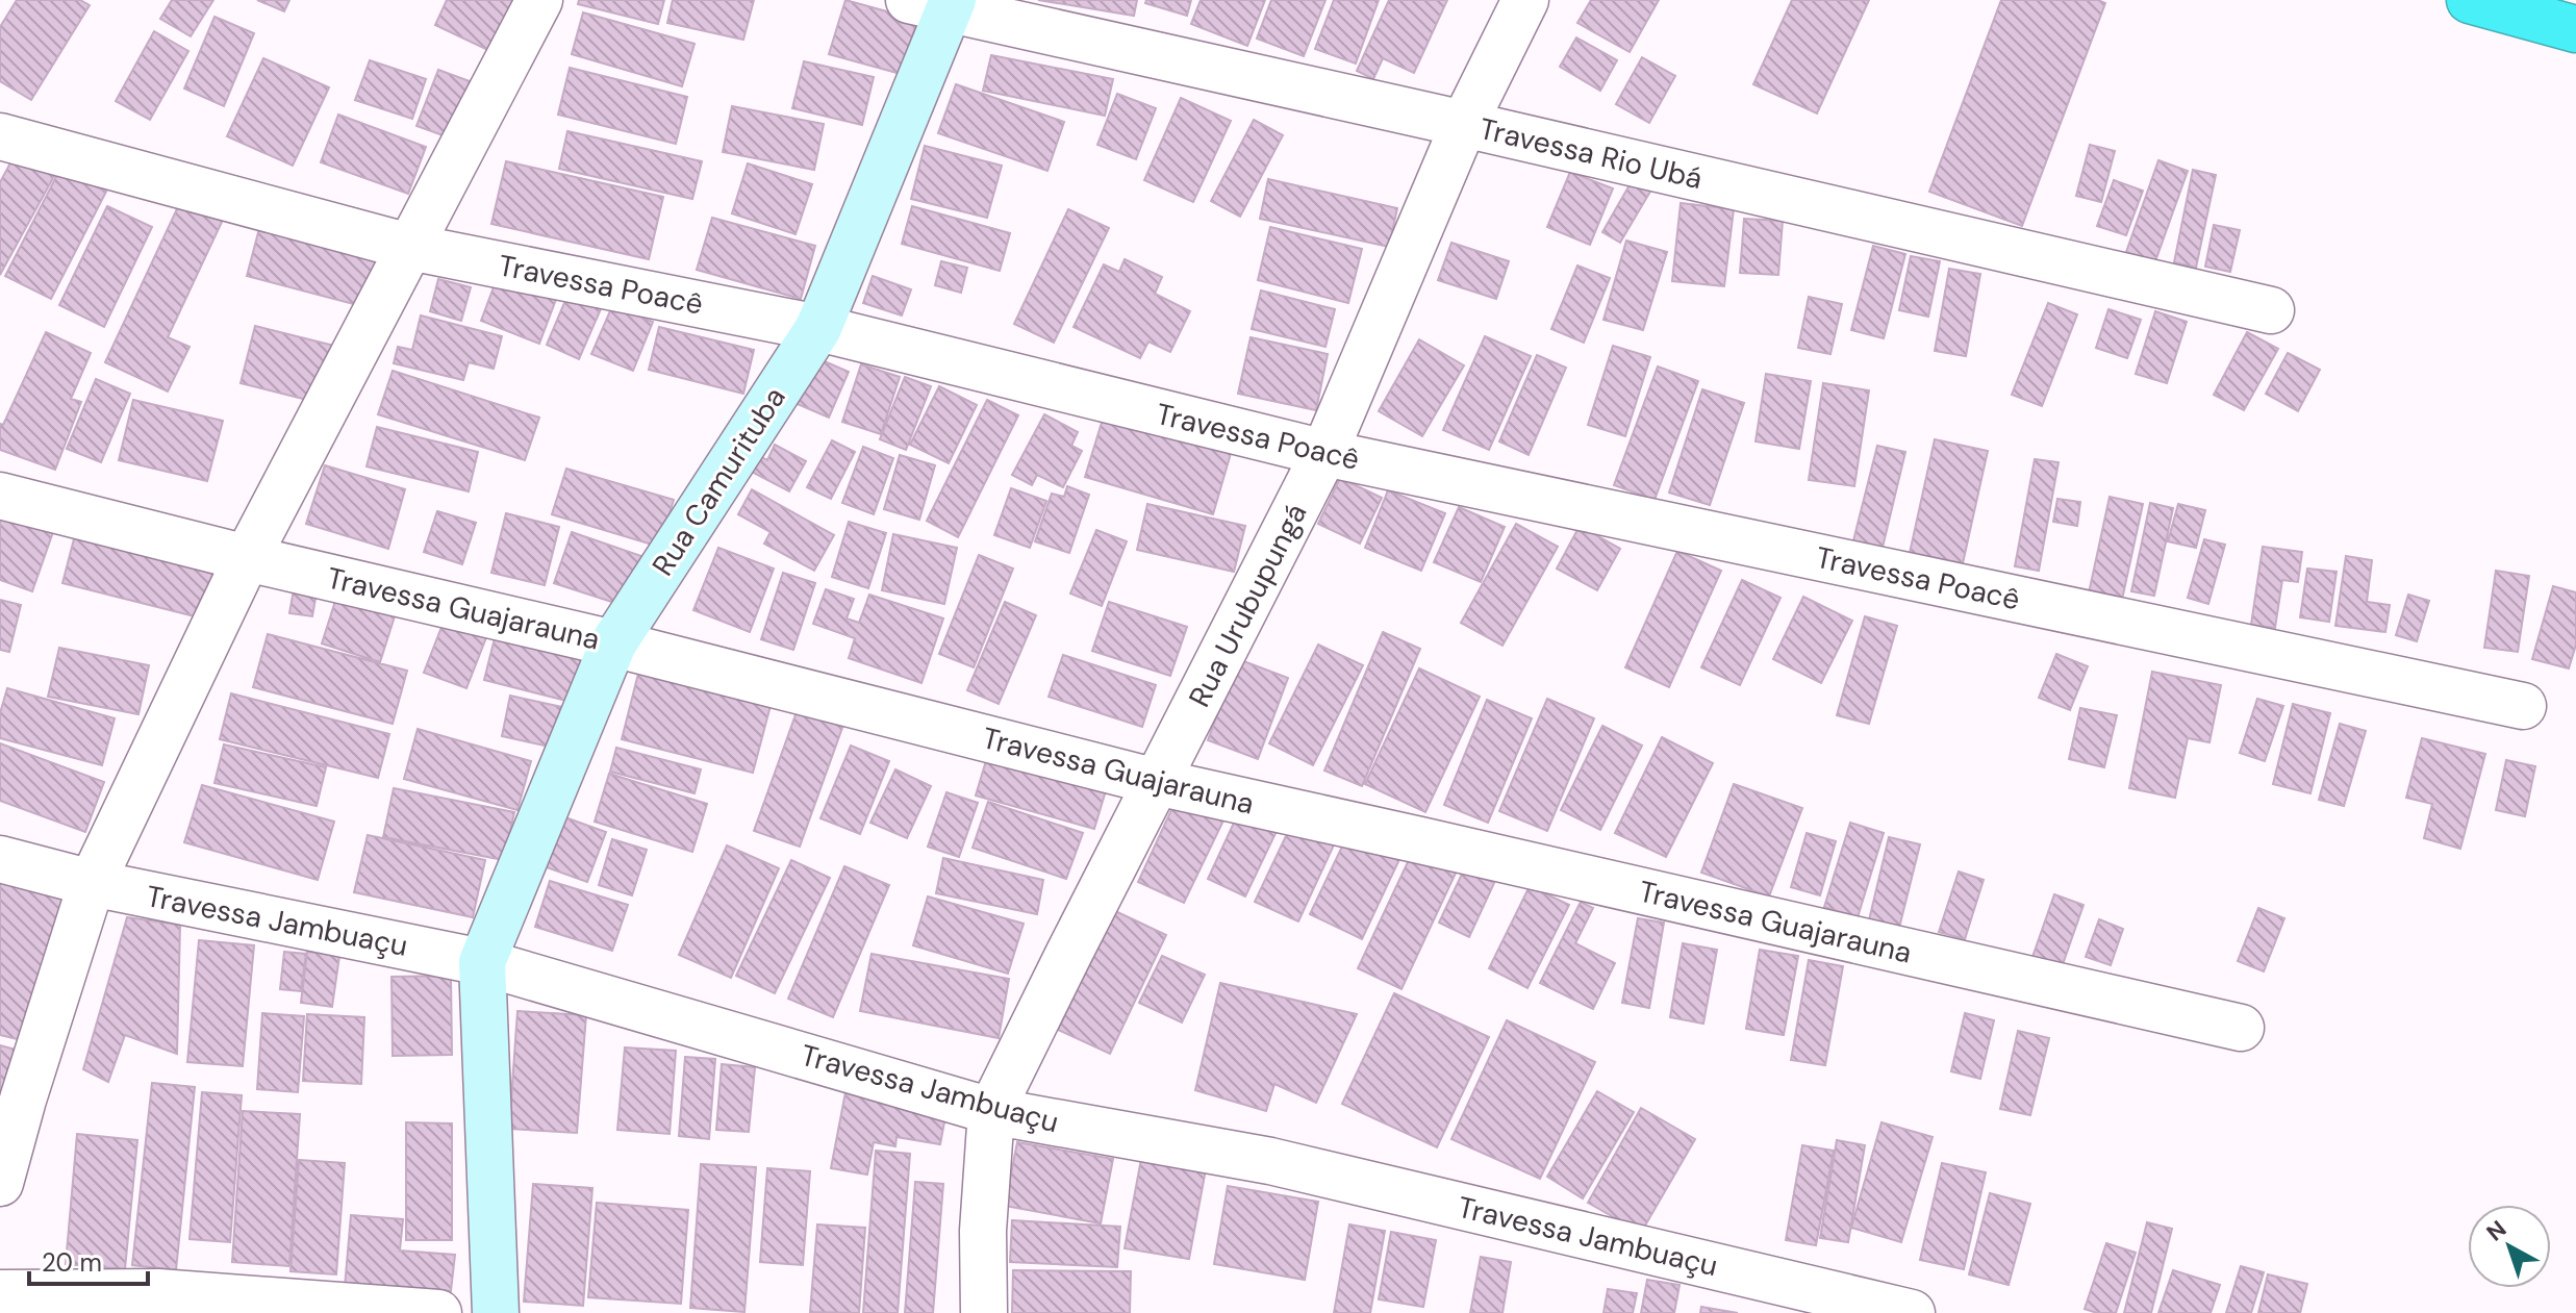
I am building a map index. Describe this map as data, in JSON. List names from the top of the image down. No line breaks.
{"streets":{"street":["Travessa Rio Ubá","Travessa Poacê","Rua Camurituba","Rua Urubupungá","Travessa Guajarauna","Travessa Jambuaçu"]},"crossings":[["Travessa Rio Ubá","Rua Camurituba"],["Travessa Rio Ubá","Rua Urubupungá"],["Travessa Poacê","Rua Camurituba"],["Travessa Poacê","Rua Urubupungá"],["Rua Camurituba","Travessa Guajarauna"],["Rua Camurituba","Travessa Jambuaçu"],["Rua Urubupungá","Travessa Guajarauna"],["Rua Urubupungá","Travessa Jambuaçu"]],"scale_bar":"20 m","north":"top left"}
